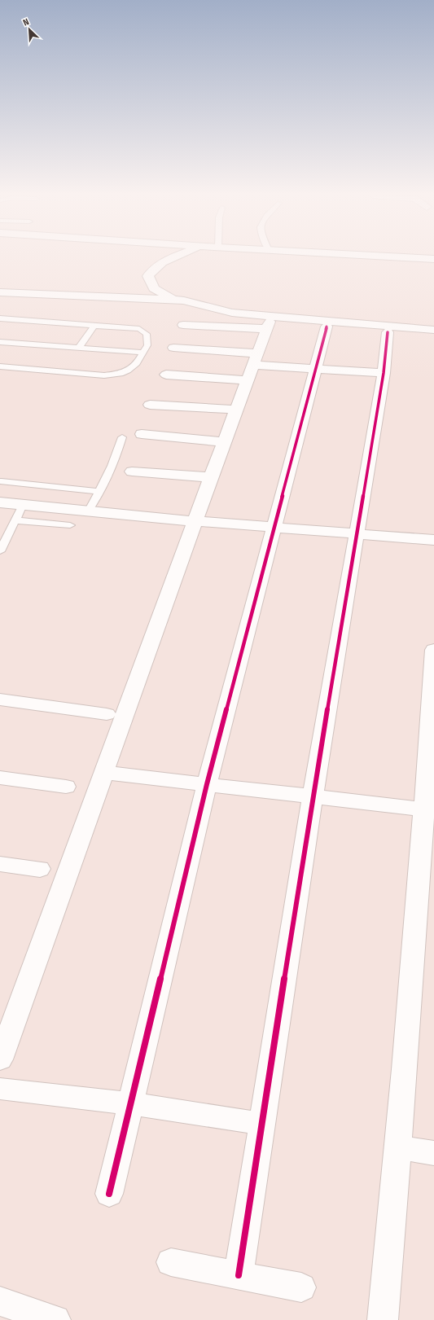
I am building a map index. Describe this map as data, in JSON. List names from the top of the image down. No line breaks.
{"north":"top left"}
